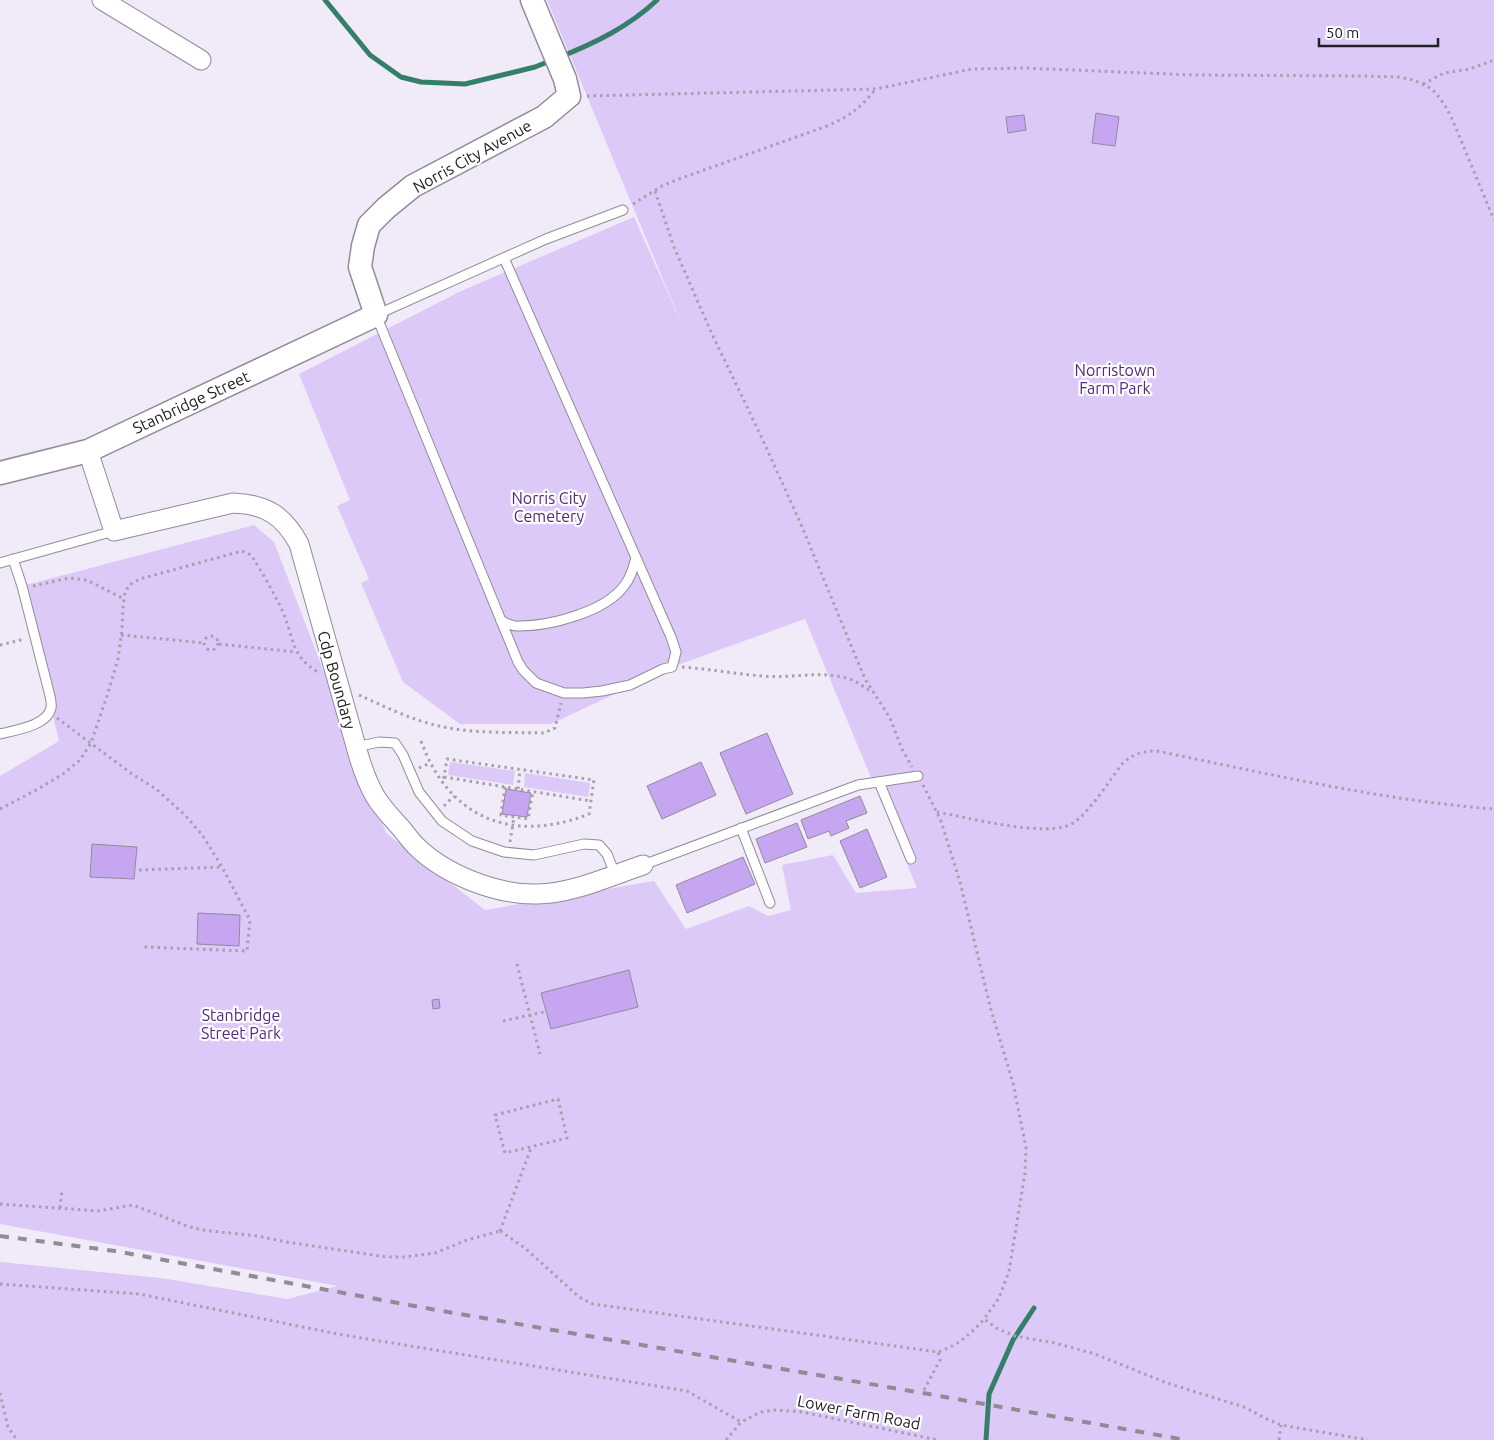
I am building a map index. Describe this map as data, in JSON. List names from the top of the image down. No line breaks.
{"streets":{"street":["Norris City Avenue","Stanbridge Street","Cdp Boundary"],"path":["Lower Farm Road"]},"crossings":[["Norris City Avenue","Stanbridge Street"]],"parks":["Norristown Farm Park","Norris City Cemetery","Stanbridge Street Park"],"scale_bar":"50 m"}
